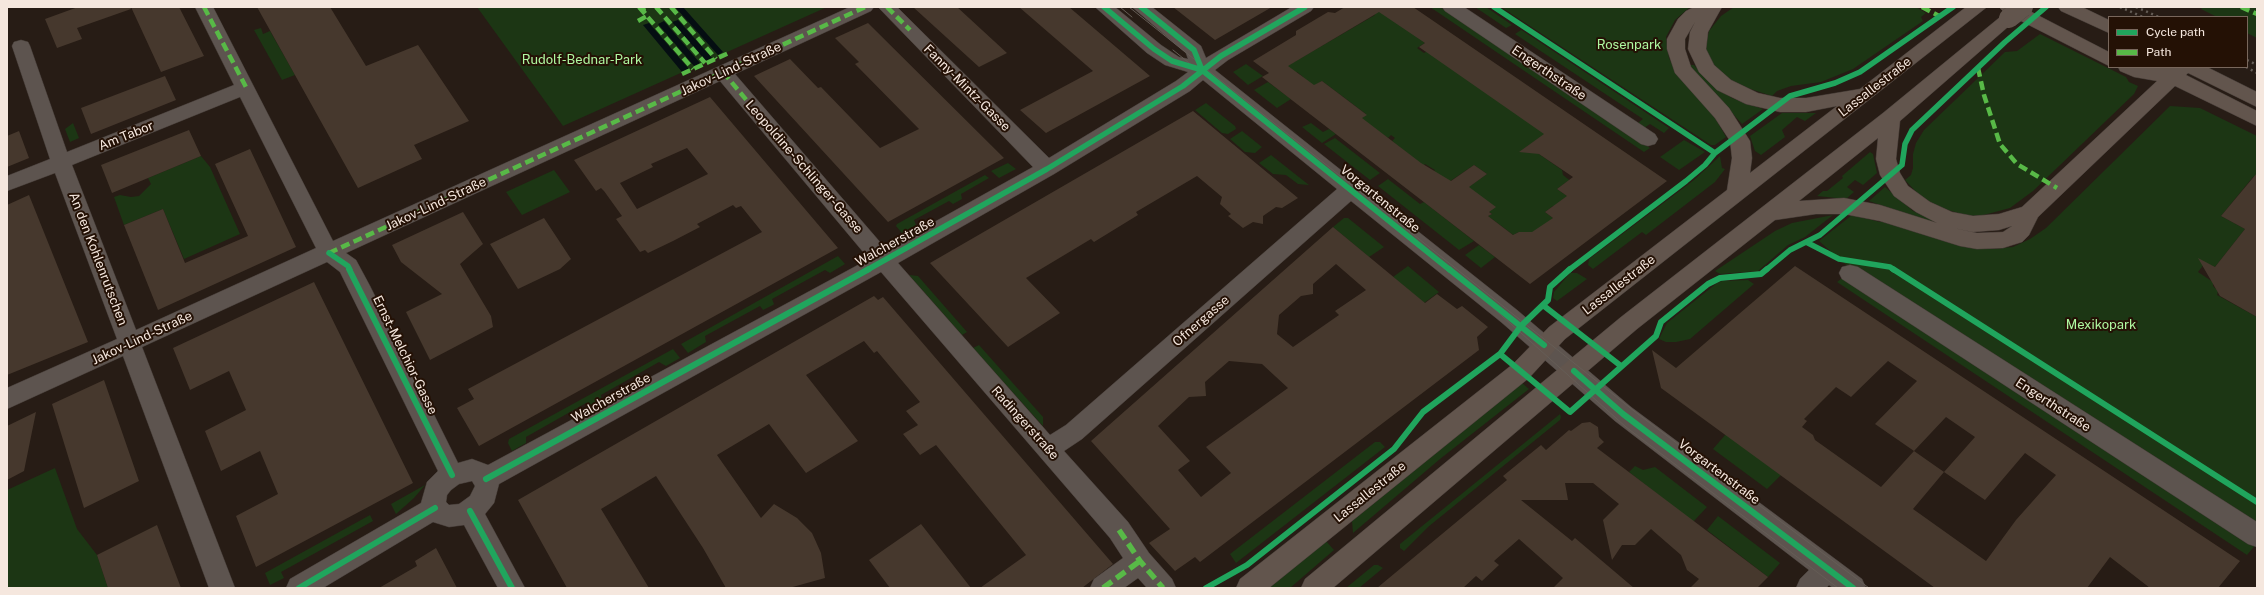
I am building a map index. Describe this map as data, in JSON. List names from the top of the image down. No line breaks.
{"streets":{"main road":["Lassallestraße"],"street":["Jakov-Lind-Straße","Engerthstraße","Fanny-Mintz-Gasse","Am Tabor","Leopoldine-Schlinger-Gasse","Vorgartenstraße","Walcherstraße","An den Kohlenrutschen","Ofnergasse","Ernst-Melchior-Gasse","Radingerstraße"]},"crossings":[["Jakov-Lind-Straße","Leopoldine-Schlinger-Gasse"],["Jakov-Lind-Straße","An den Kohlenrutschen"],["Jakov-Lind-Straße","Ernst-Melchior-Gasse"],["Lassallestraße","Vorgartenstraße"],["Fanny-Mintz-Gasse","Walcherstraße"],["Am Tabor","An den Kohlenrutschen"],["Am Tabor","Ernst-Melchior-Gasse"],["Leopoldine-Schlinger-Gasse","Walcherstraße"],["Leopoldine-Schlinger-Gasse","Radingerstraße"],["Vorgartenstraße","Walcherstraße"],["Vorgartenstraße","Ofnergasse"],["Walcherstraße","Ernst-Melchior-Gasse"],["Walcherstraße","Radingerstraße"],["Ofnergasse","Radingerstraße"]],"parks":["Rosenpark","Rudolf-Bednar-Park","Mexikopark"],"legend":["Cycle path","Path"]}
